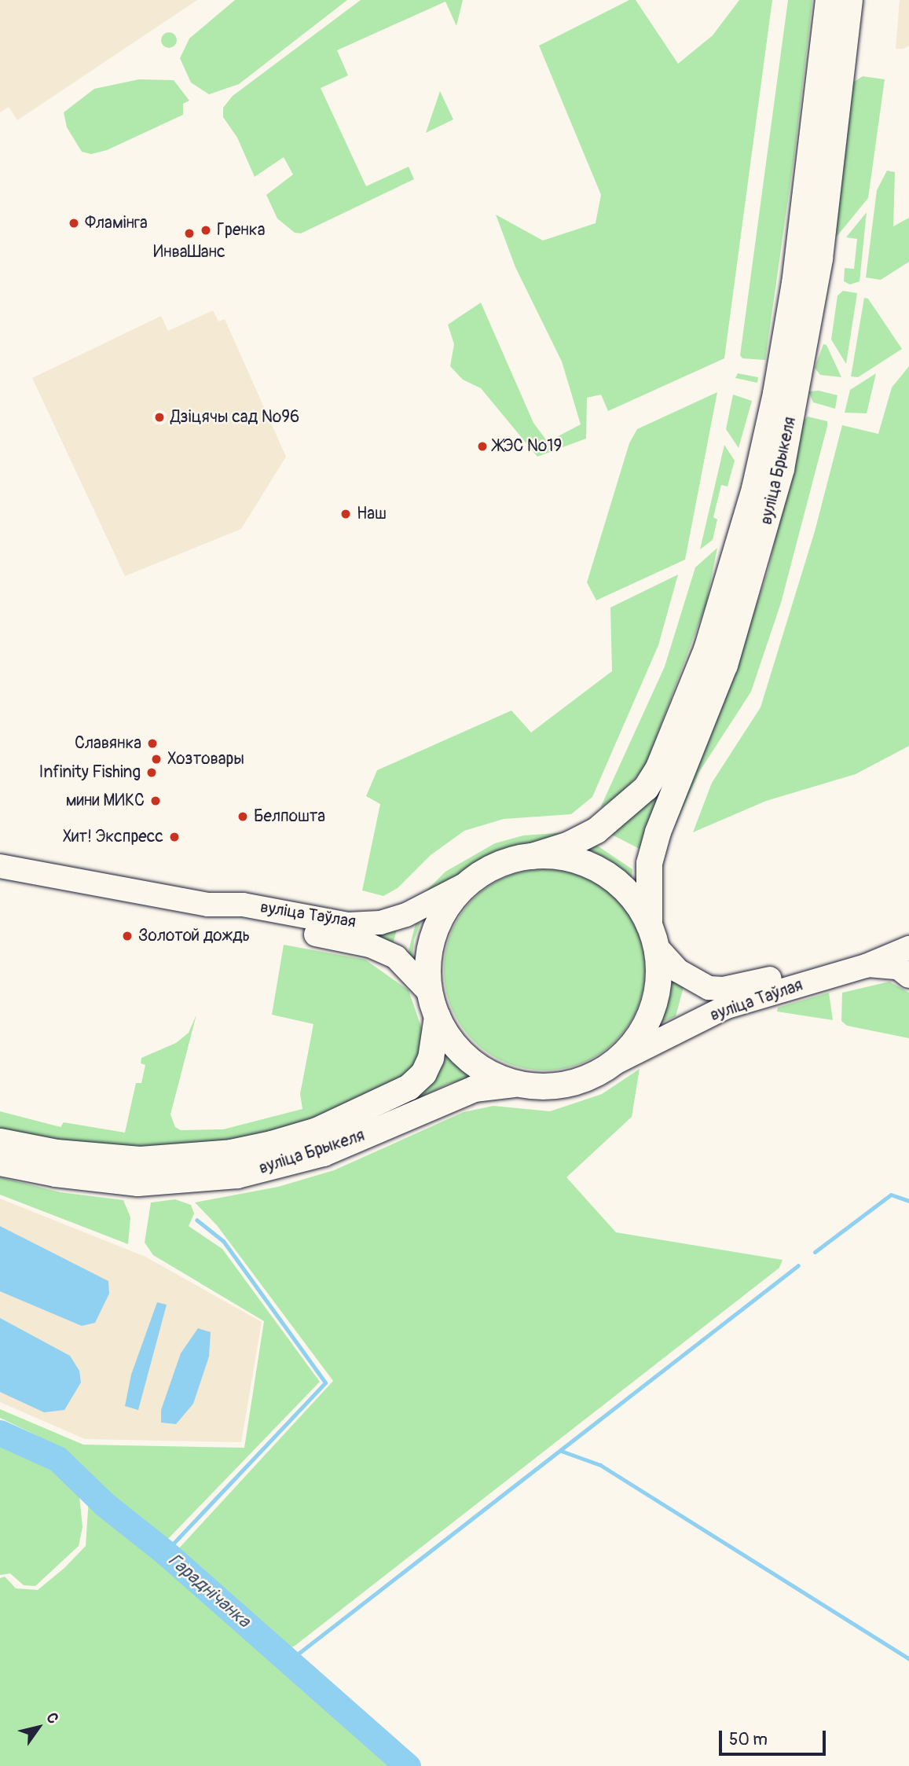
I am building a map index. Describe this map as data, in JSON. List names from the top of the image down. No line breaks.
{"streets":{"main road":["вуліца Брыкеля","вуліца Таўлая"]},"crossings":[["вуліца Брыкеля","вуліца Таўлая"]],"water":["Гараднічанка"],"places":["Фламінга","Гренка","ИнваШанс","Дзіцячы сад №96","ЖЭС №19","Наш","Славянка","Хозтовары","Infinity Fishing","мини МИКС","Белпошта","Хит! Экспресс","Золотой дождь"],"scale_bar":"50 m","north":"top right"}
